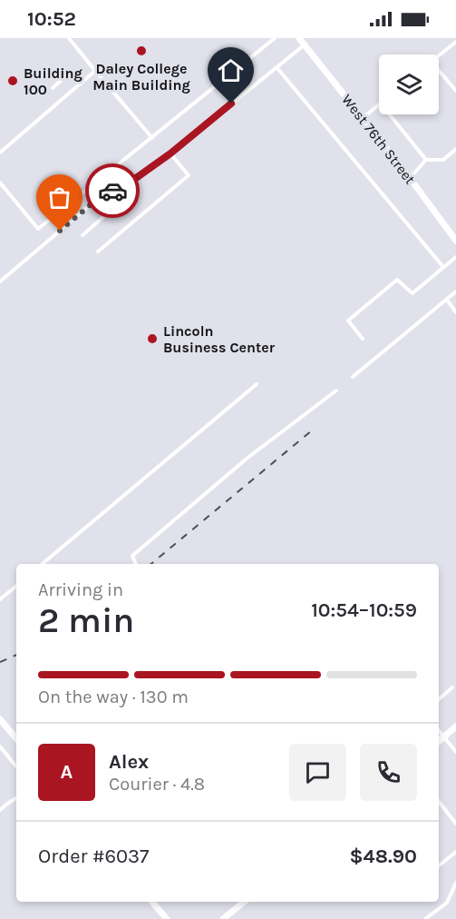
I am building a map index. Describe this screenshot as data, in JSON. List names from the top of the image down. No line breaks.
{"streets":{"street":["West 76th Street"]},"places":["Daley College Main Building","Building 100","Lincoln Business Center"],"page":{"status":"10:52","heading":["2 min","Arriving in","10:54–10:59"],"panel":["Alex","Courier · 4.8","Order #6037","$48.90"],"bar":"On the way · 130 m","round":"A"}}
